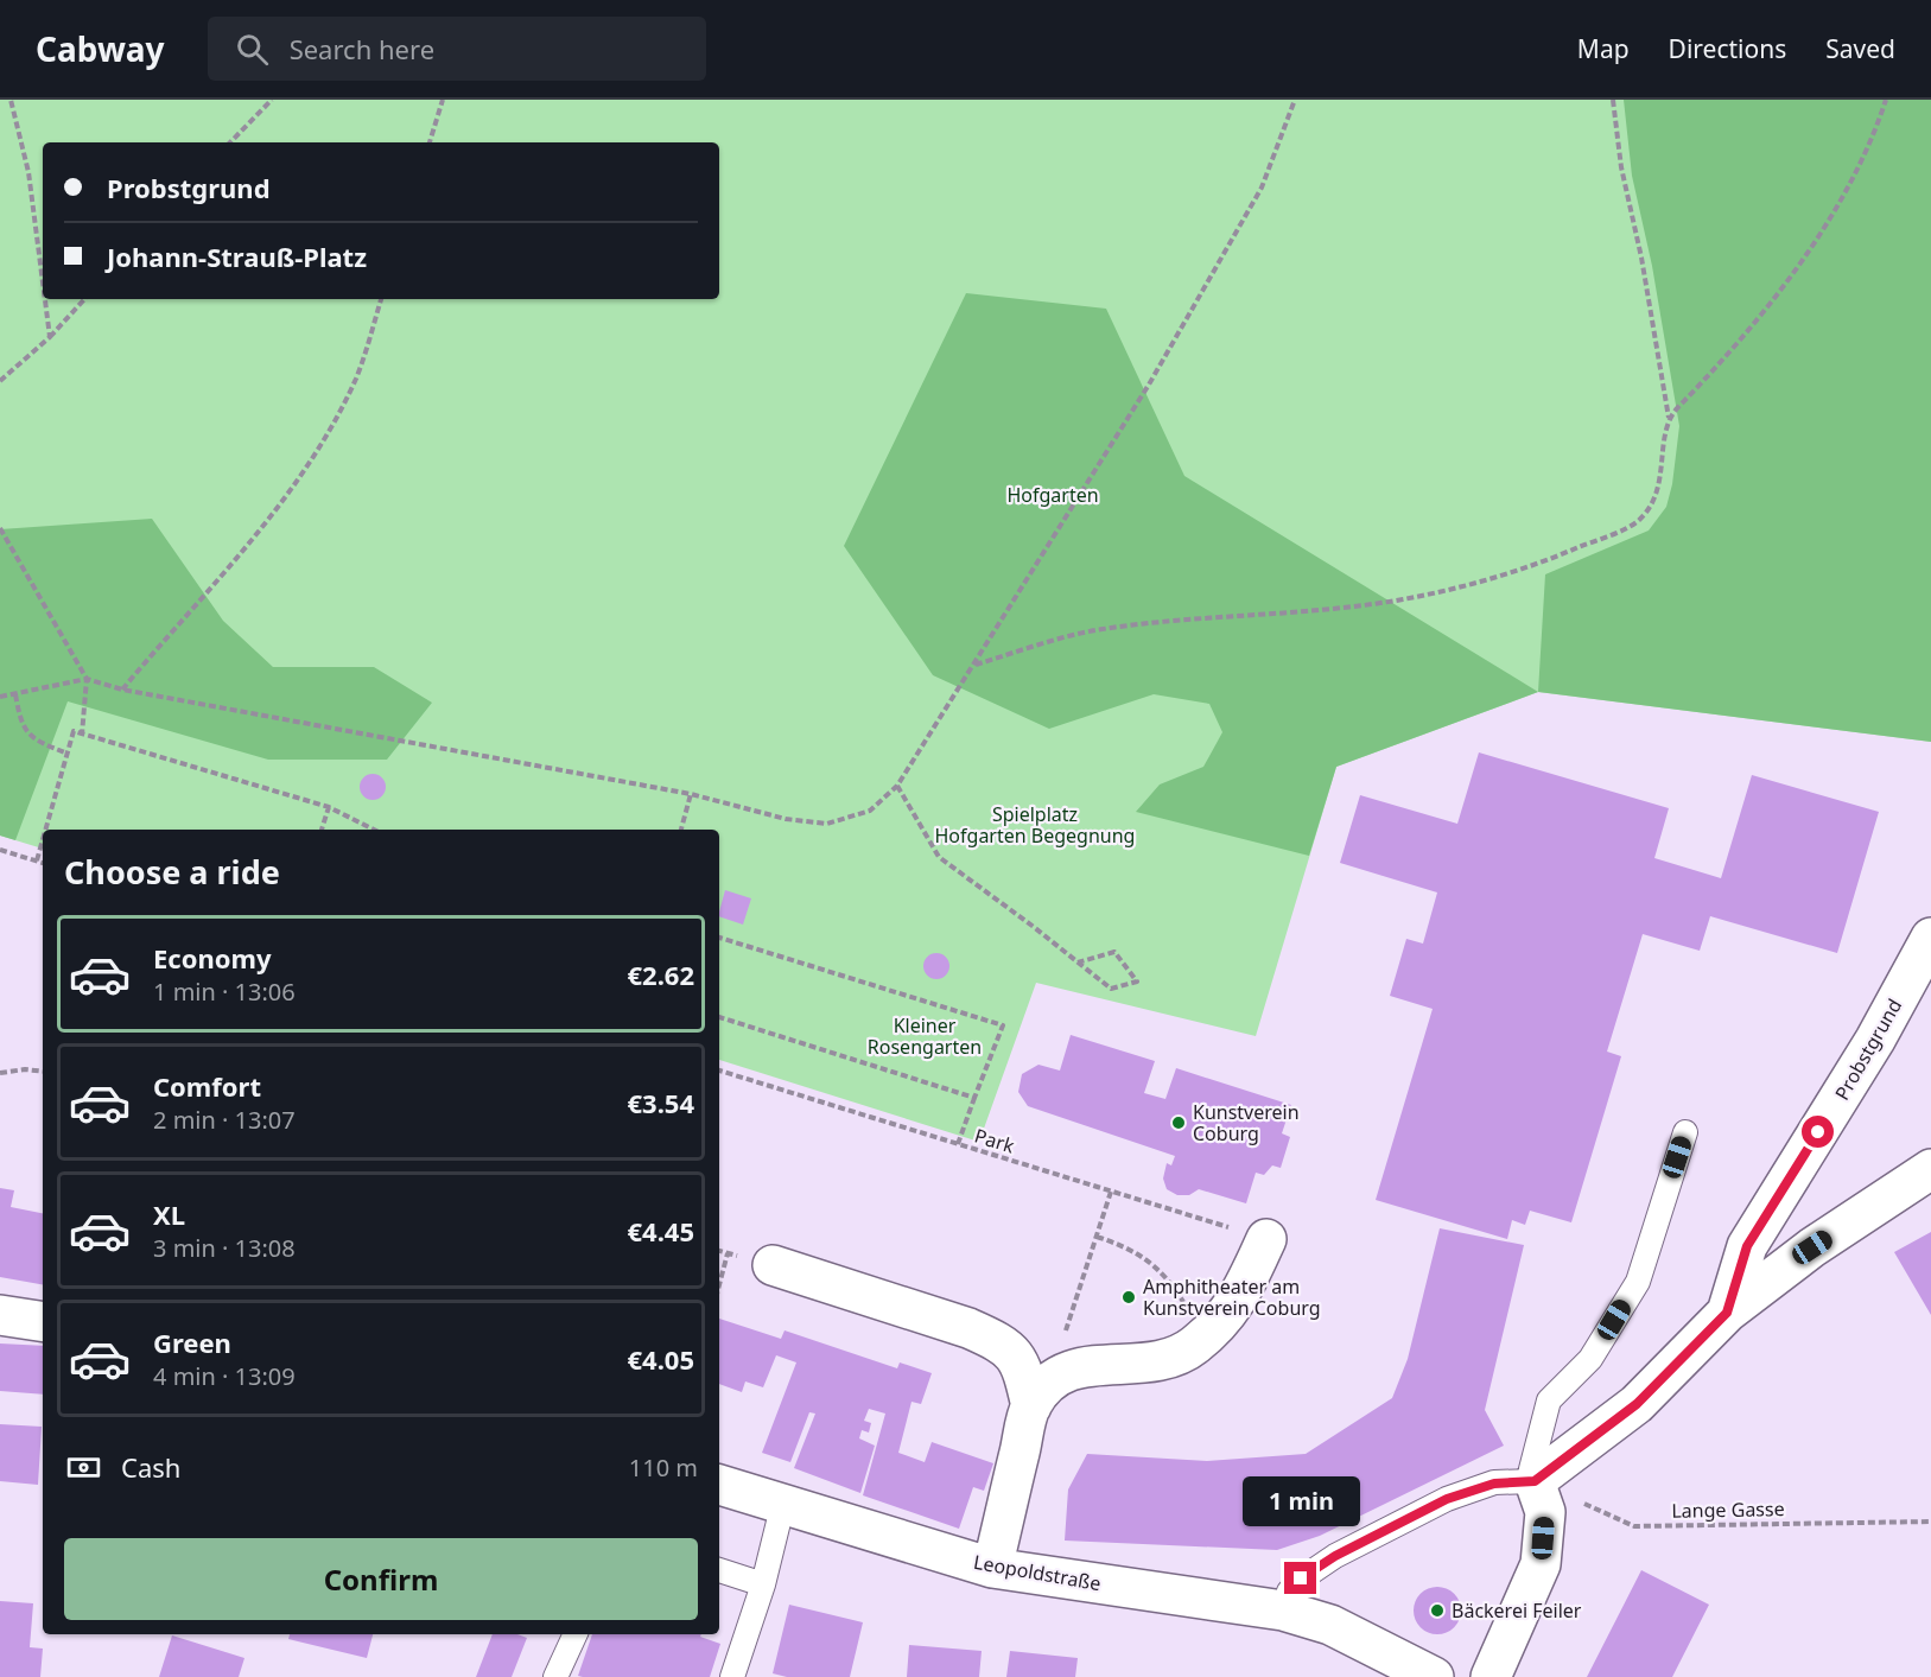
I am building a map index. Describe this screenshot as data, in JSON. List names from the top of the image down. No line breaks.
{"streets":{"street":["Probstgrund","Leopoldstraße"],"path":["Park","Lange Gasse"]},"parks":["Hofgarten","Spielplatz Hofgarten Begegnung","Kleiner Rosengarten"],"places":["Kunstverein Coburg","Amphitheater am Kunstverein Coburg","Bäckerei Feiler"],"page":{"header":"Cabway","search":"Search here","nav":["Map","Directions","Saved"],"banner":["Probstgrund","Johann-Strauß-Platz"],"heading":"Choose a ride","list":[{"name":"Economy","note":"1 min · 13:06","value":"€2.62"},{"name":"Comfort","note":"2 min · 13:07","value":"€3.54"},{"name":"XL","note":"3 min · 13:08","value":"€4.45"},{"name":"Green","note":"4 min · 13:09","value":"€4.05"}],"pay":["Cash","110 m"],"bubble":"1 min","buttons":"Confirm"}}
